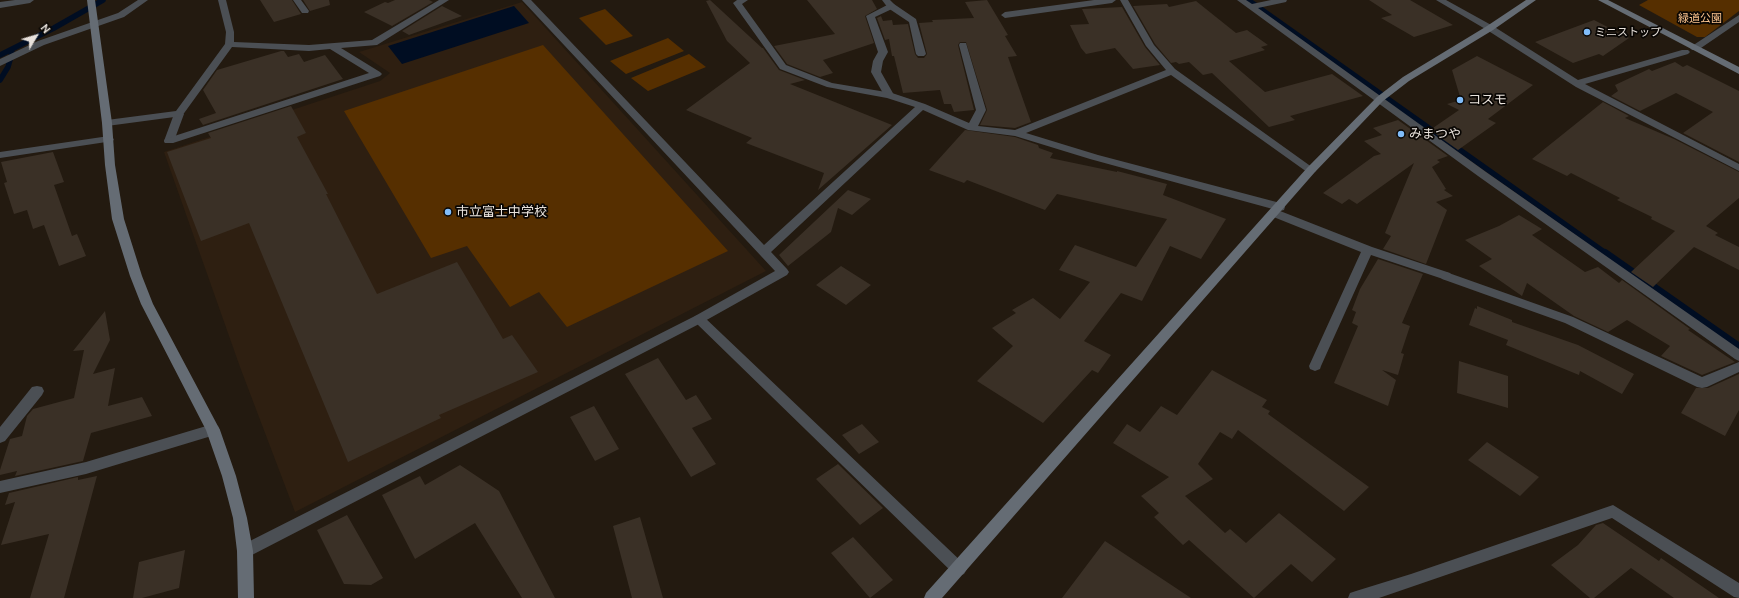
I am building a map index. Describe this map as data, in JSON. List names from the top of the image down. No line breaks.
{"parks":["緑道公園"],"places":["ミニストップ","コスモ","みまつや","市立富士中学校"],"north":"top right"}
